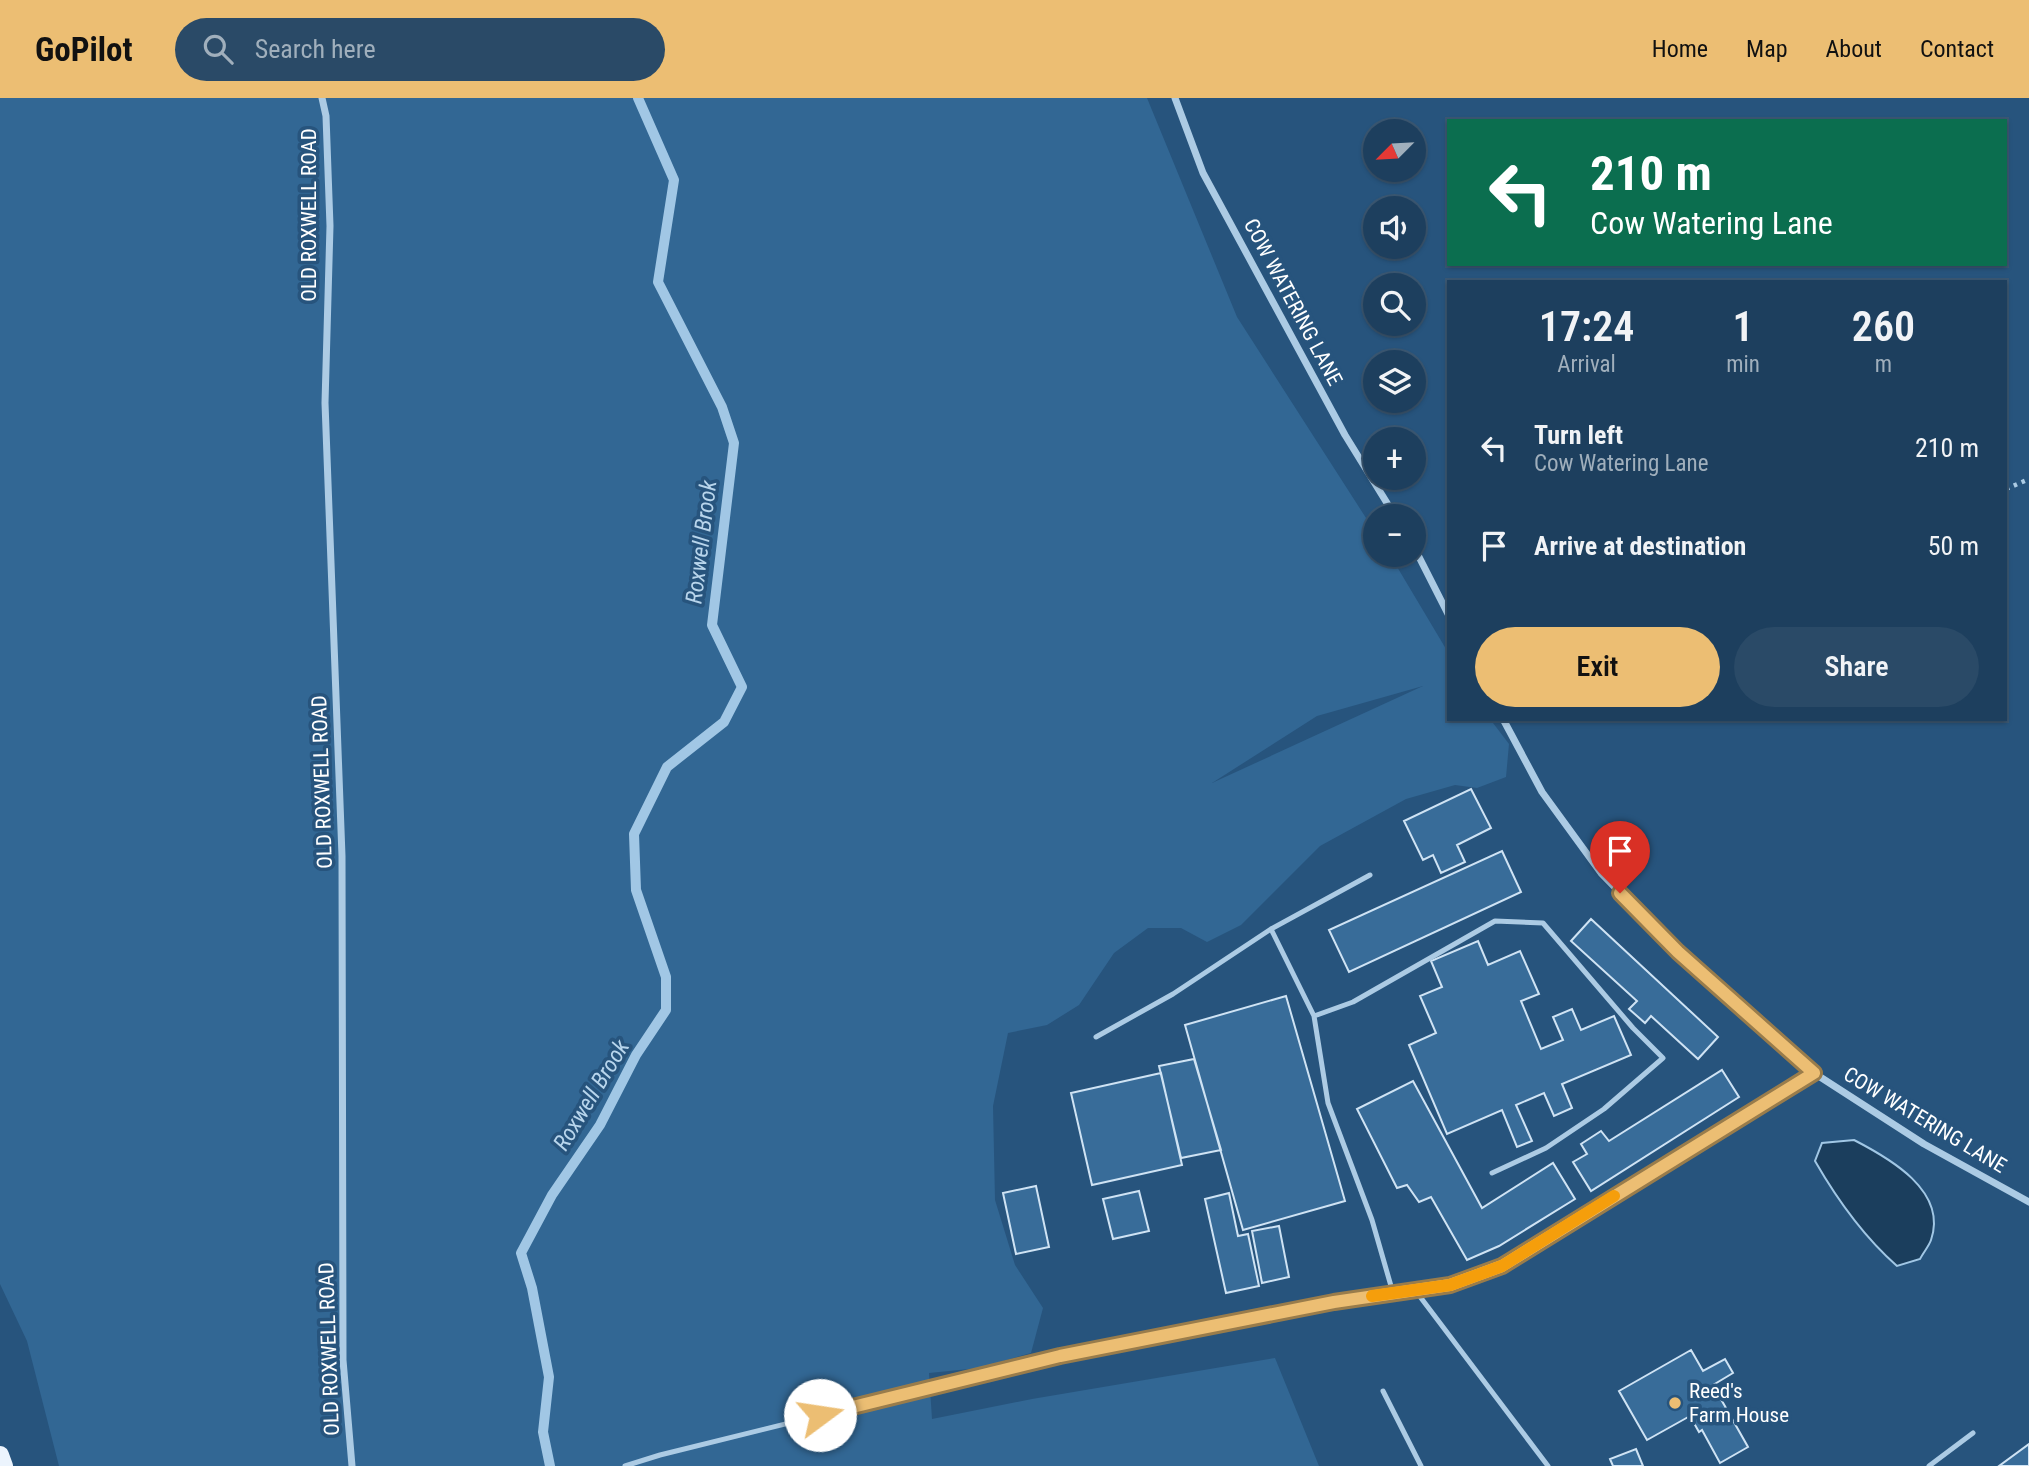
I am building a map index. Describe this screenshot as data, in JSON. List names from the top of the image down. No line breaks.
{"streets":{"street":["OLD ROXWELL ROAD","COW WATERING LANE"]},"water":["Roxwell Brook"],"places":["Reed's Farm House"],"north":"bottom left","page":{"header":"GoPilot","search":"Search here","nav":["Home","Map","About","Contact"],"map_buttons":["+","−"],"turn":["210 m","Cow Watering Lane"],"eta":["17:24","Arrival","1","min","260","m"],"list":[{"name":"Turn left","note":"Cow Watering Lane","value":"210 m"},{"name":"Arrive at destination","value":"50 m"}],"buttons":["Exit","Share"]}}
